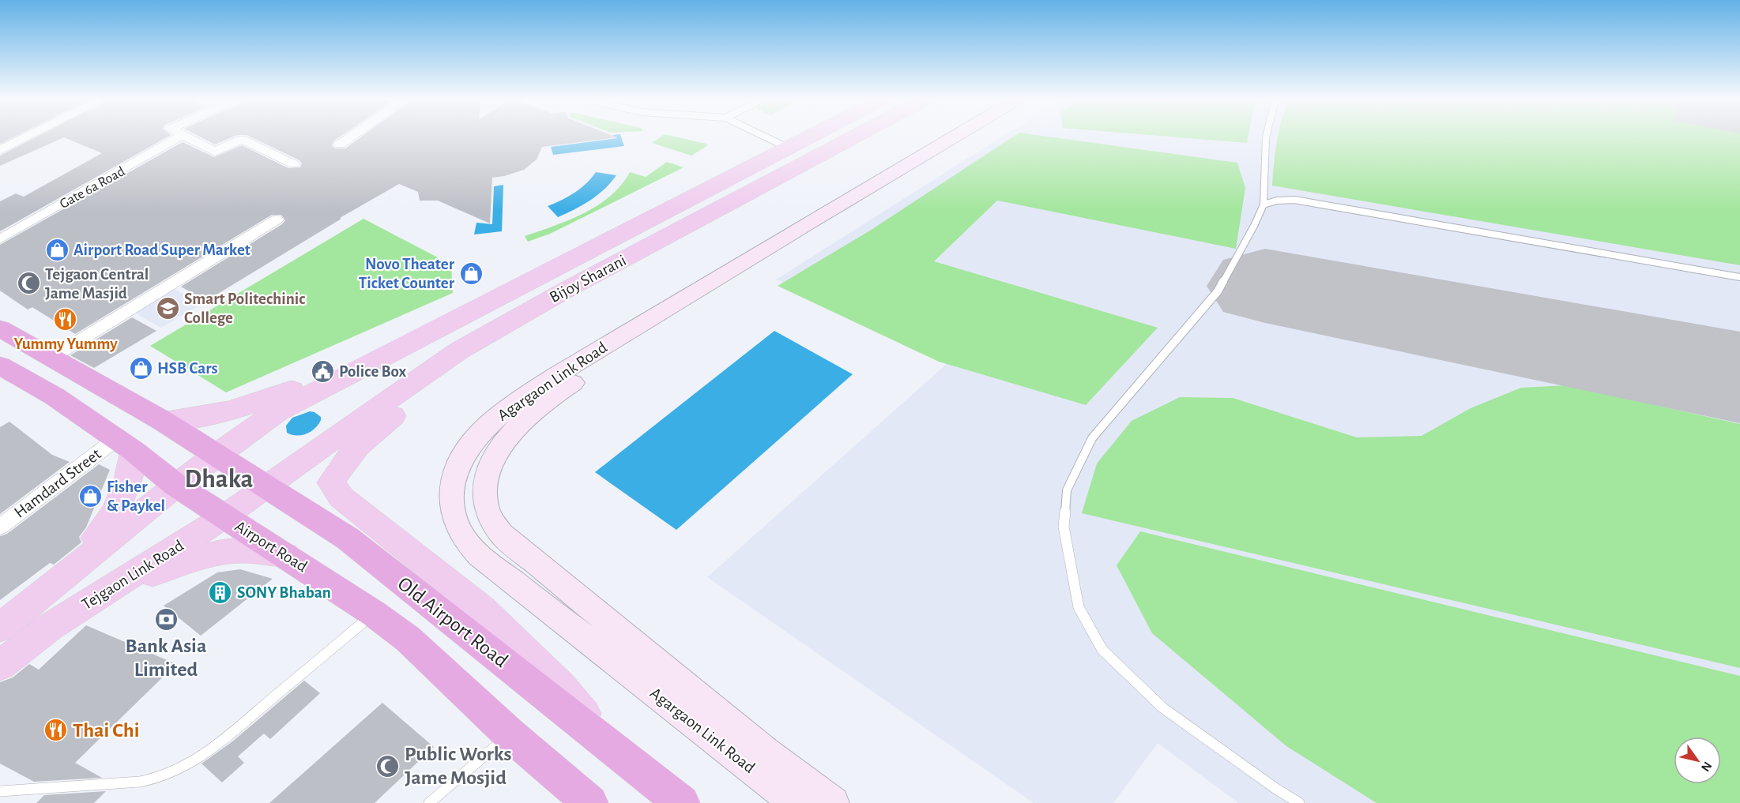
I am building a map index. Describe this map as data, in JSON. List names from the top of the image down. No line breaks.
{"streets":{"highway":["Airport Road","Old Airport Road"],"main road":["Bijoy Sharani","Agargaon Link Road","Tejgaon Link Road"],"street":["Gate 6a Road","Hamdard Street"]},"crossings":[["Bijoy Sharani","Tejgaon Link Road"],["Bijoy Sharani","Old Airport Road"],["Hamdard Street","Airport Road"],["Airport Road","Tejgaon Link Road"],["Tejgaon Link Road","Old Airport Road"]],"districts":["Dhaka"],"places":{"shop":["Airport Road Super Market","Novo Theater Ticket Counter","HSB Cars","Fisher & Paykel"],"mosque":["Tejgaon Central Jame Masjid","Public Works Jame Mosjid"],"school or university":["Smart Politechinic College"],"restaurant":["Yummy Yummy","Thai Chi"],"public building":["Police Box"],"building":["SONY Bhaban"],"bank":["Bank Asia Limited"]},"north":"bottom right"}
